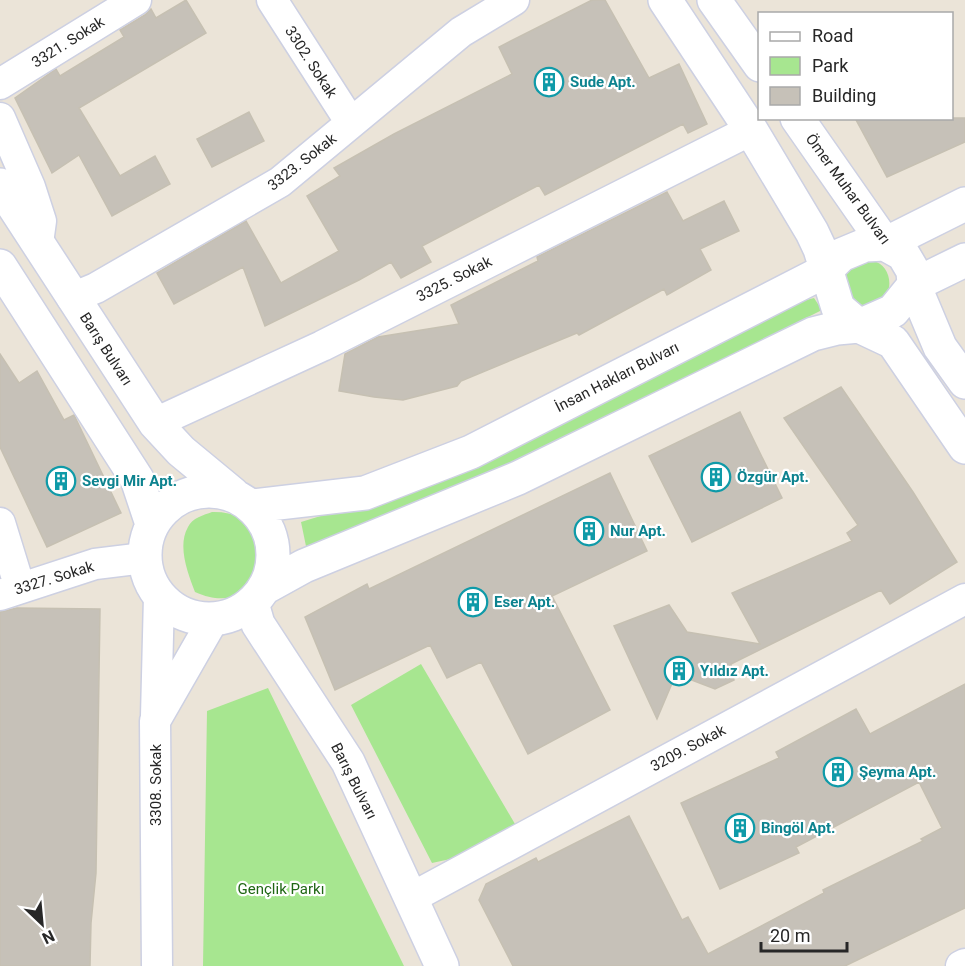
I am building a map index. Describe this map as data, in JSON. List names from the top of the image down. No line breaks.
{"streets":{"main road":["Ömer Muhar Bulvarı","Barış Bulvarı","İnsan Hakları Bulvarı"],"street":["3321. Sokak","3302. Sokak","3323. Sokak","3325. Sokak","3327. Sokak","3209. Sokak","3308. Sokak"]},"crossings":[["3302. Sokak","3323. Sokak"],["3323. Sokak","Barış Bulvarı"],["Ömer Muhar Bulvarı","İnsan Hakları Bulvarı"],["3325. Sokak","Barış Bulvarı"],["Barış Bulvarı","İnsan Hakları Bulvarı"],["Barış Bulvarı","3327. Sokak"],["Barış Bulvarı","3209. Sokak"],["Barış Bulvarı","3308. Sokak"],["İnsan Hakları Bulvarı","3327. Sokak"],["İnsan Hakları Bulvarı","3308. Sokak"],["3327. Sokak","3308. Sokak"]],"parks":["Gençlik Parkı"],"places":{"building":["Sude Apt.","Özgür Apt.","Sevgi Mir Apt.","Nur Apt.","Eser Apt.","Yıldız Apt.","Şeyma Apt.","Bingöl Apt."]},"legend":["Road","Park","Building"],"scale_bar":"20 m","north":"bottom right"}
